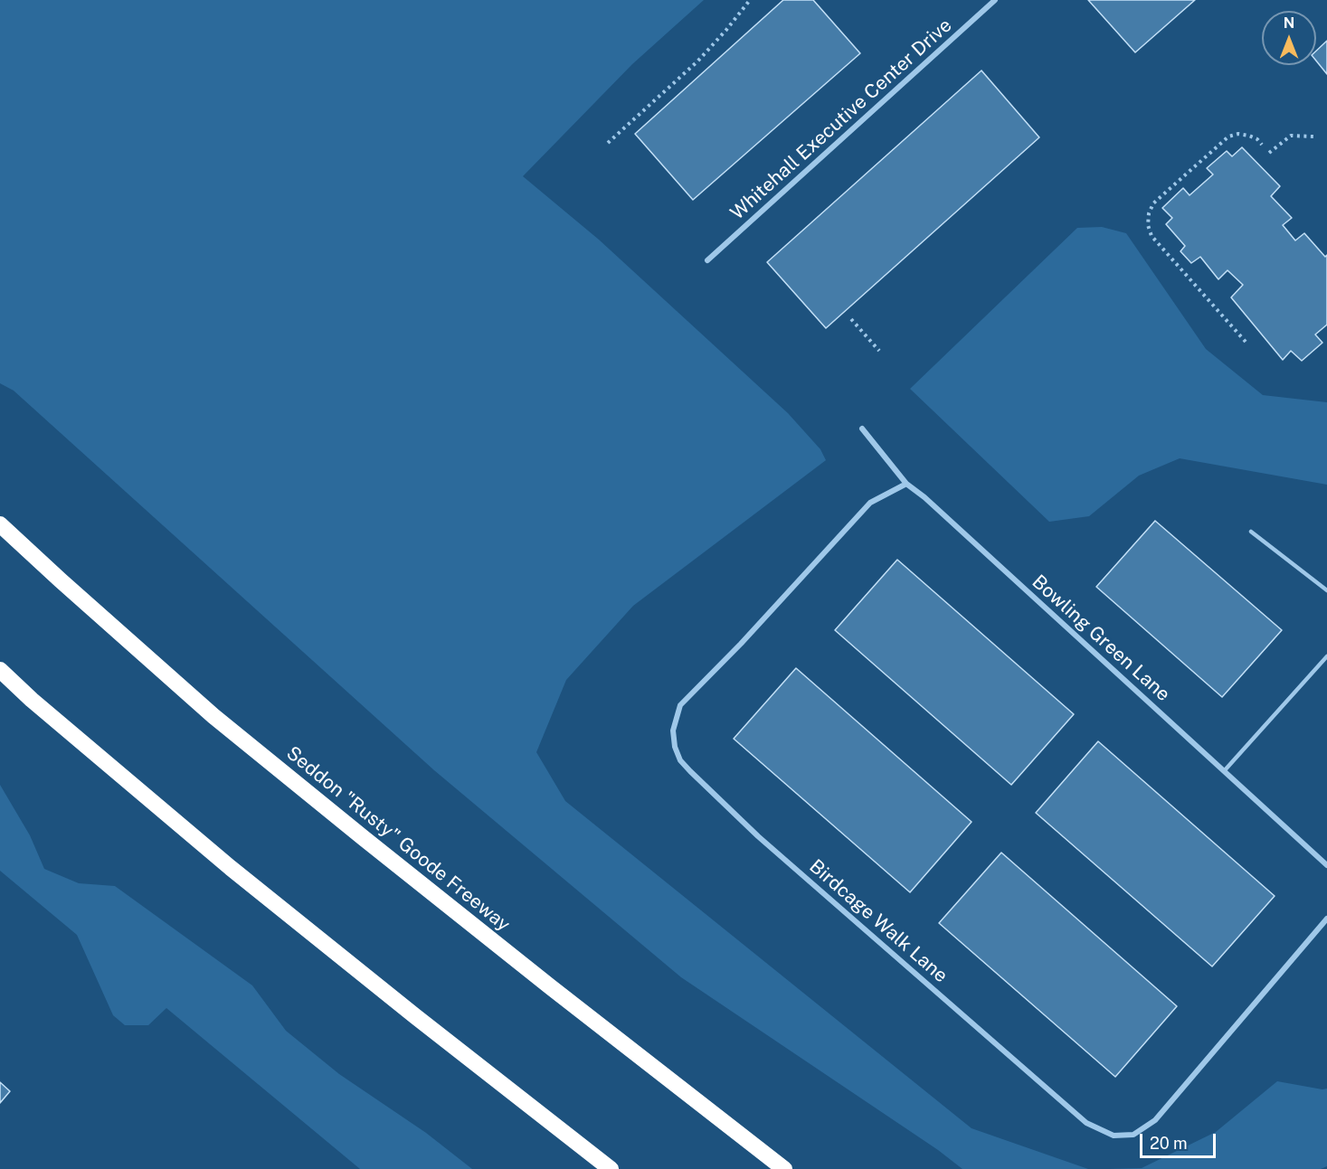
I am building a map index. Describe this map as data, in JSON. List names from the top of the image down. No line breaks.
{"streets":{"highway":["Seddon \"Rusty\" Goode Freeway"],"street":["Whitehall Executive Center Drive","Bowling Green Lane","Birdcage Walk Lane"]},"crossings":[["Bowling Green Lane","Birdcage Walk Lane"]],"scale_bar":"20 m","north":"top"}
